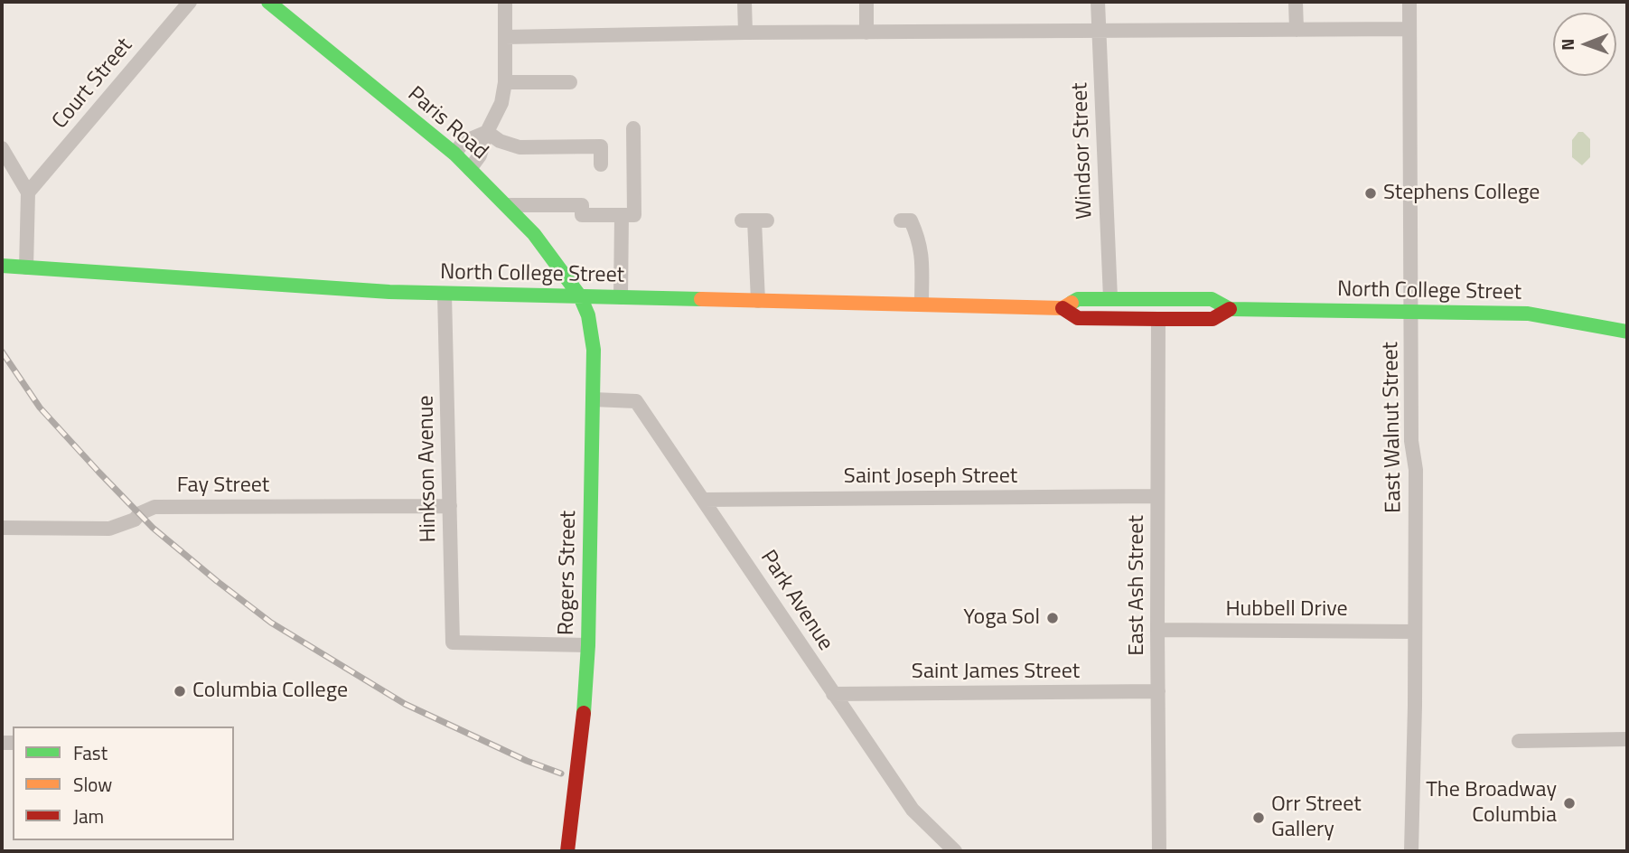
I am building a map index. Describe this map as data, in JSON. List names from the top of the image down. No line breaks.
{"streets":{"main road":["Paris Road","North College Street","Rogers Street"],"street":["Court Street","Windsor Street","East Walnut Street","Hinkson Avenue","Saint Joseph Street","Fay Street","East Ash Street","Park Avenue","Hubbell Drive","Saint James Street"]},"crossings":[["Paris Road","North College Street"],["Paris Road","Rogers Street"],["Windsor Street","North College Street"],["North College Street","East Walnut Street"],["North College Street","Hinkson Avenue"],["North College Street","Rogers Street"],["North College Street","East Ash Street"],["East Walnut Street","Hubbell Drive"],["Hinkson Avenue","Fay Street"],["Hinkson Avenue","Rogers Street"],["Saint Joseph Street","East Ash Street"],["Saint Joseph Street","Park Avenue"],["Rogers Street","Park Avenue"],["East Ash Street","Hubbell Drive"],["East Ash Street","Saint James Street"],["Park Avenue","Saint James Street"]],"places":["Stephens College","Yoga Sol","Columbia College","The Broadway Columbia","Orr Street Gallery"],"legend":["Fast","Slow","Jam"],"north":"left"}
